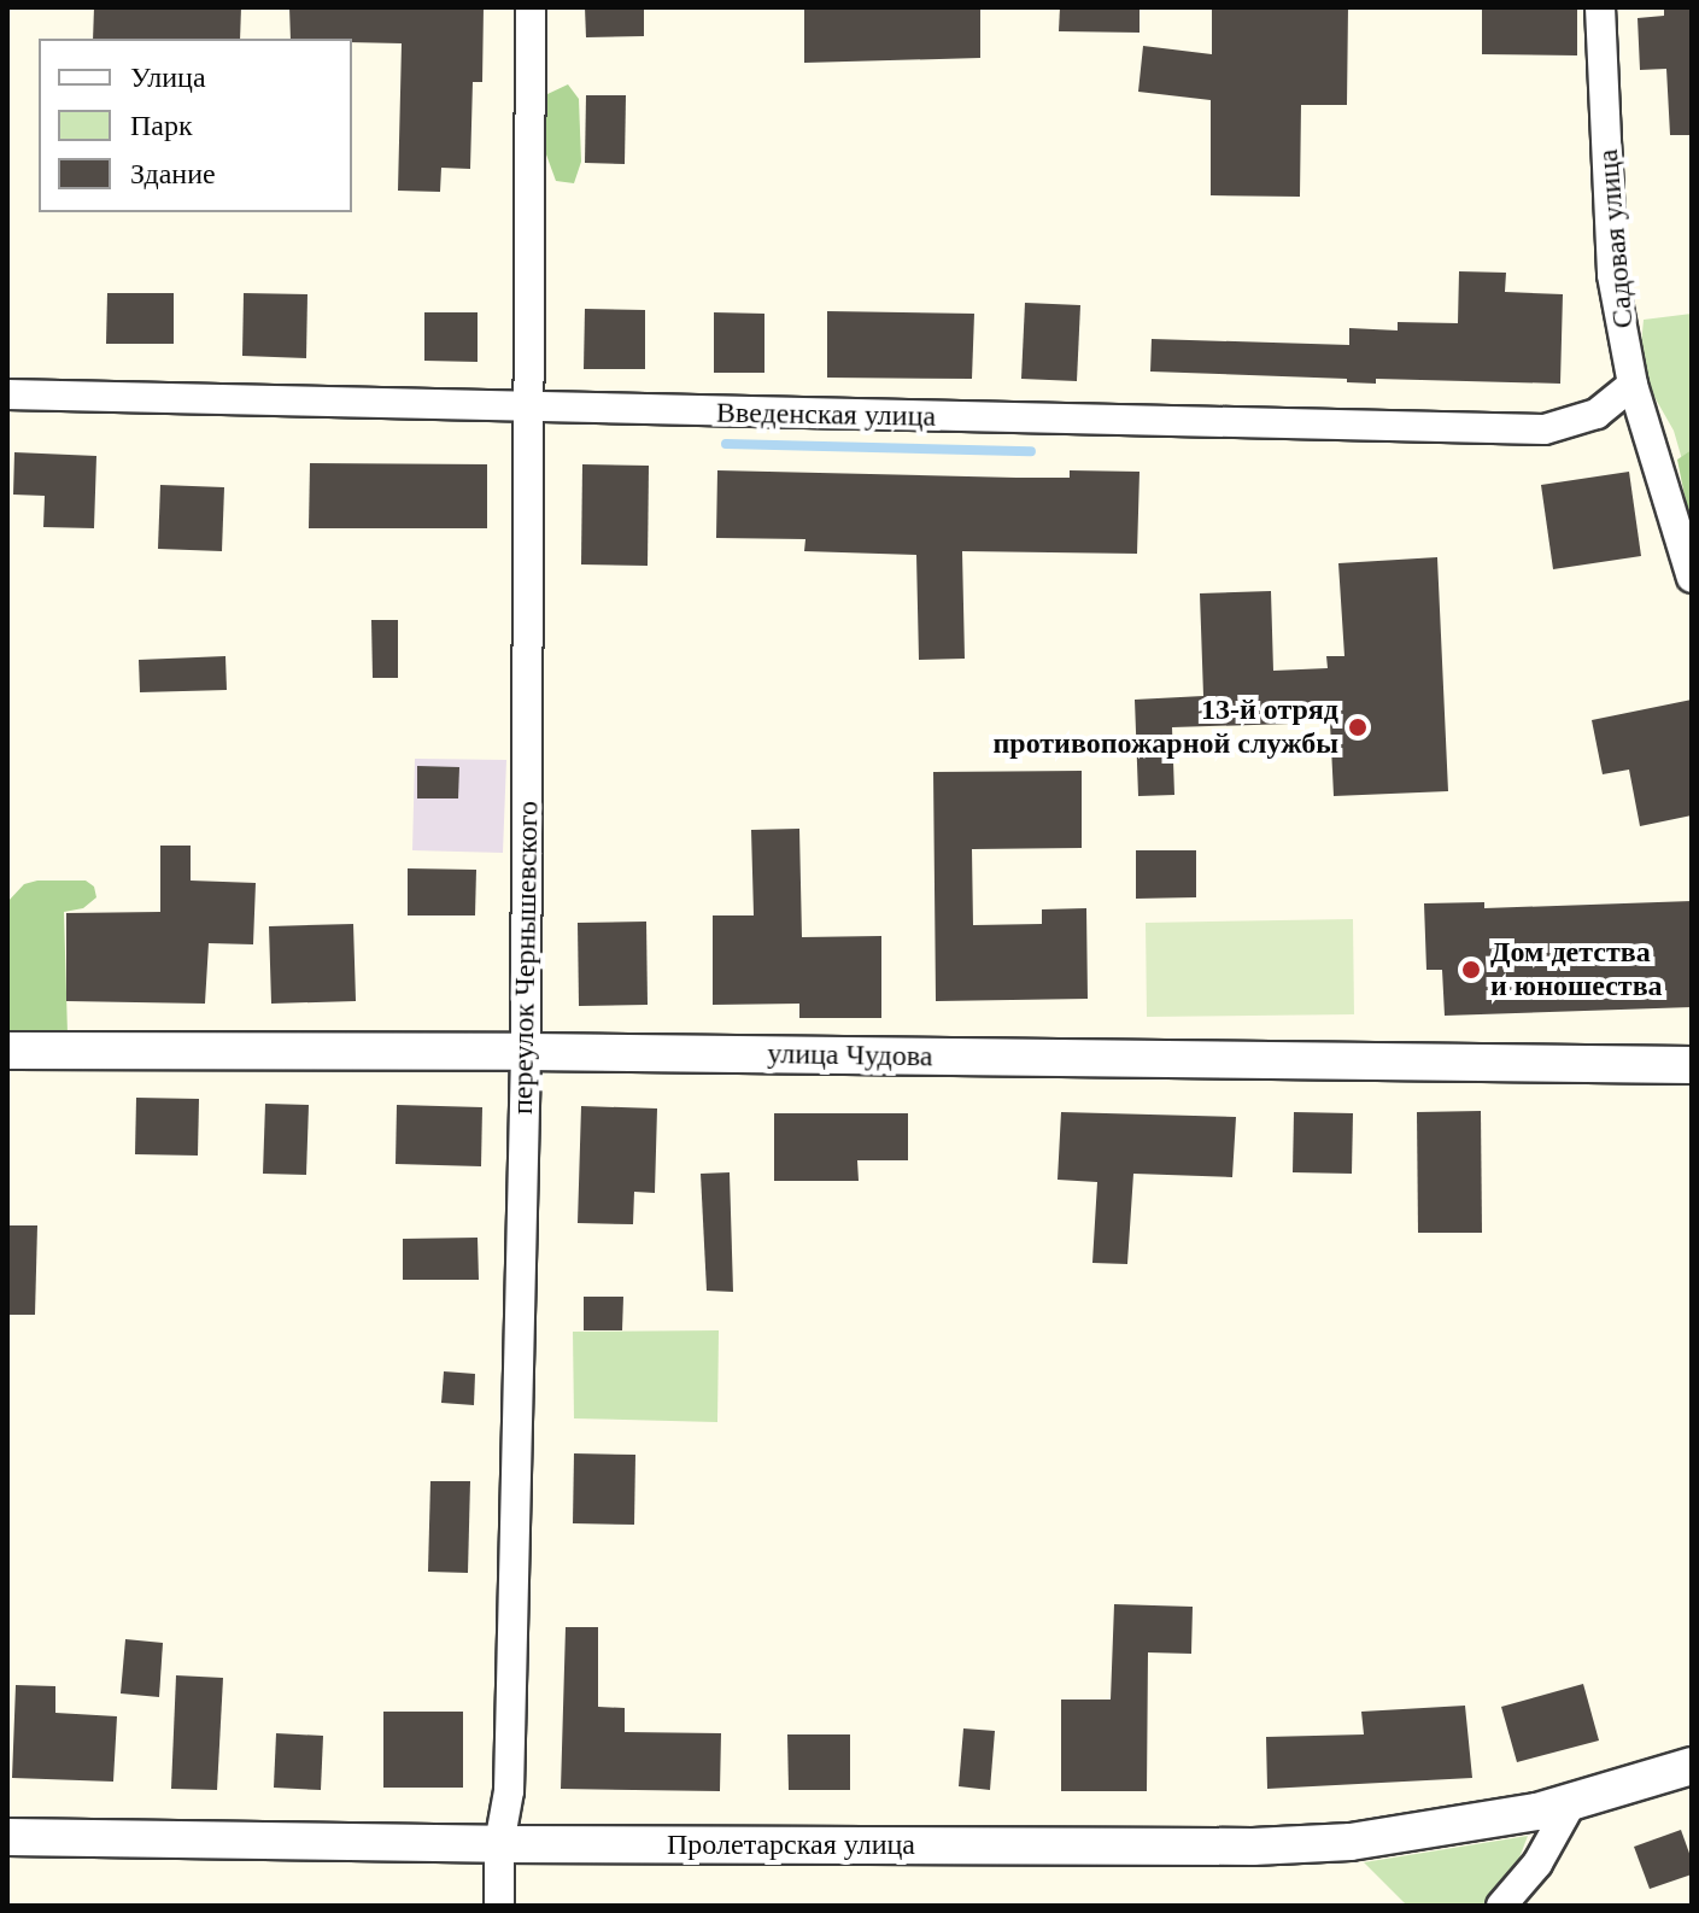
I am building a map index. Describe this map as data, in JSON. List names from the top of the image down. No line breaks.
{"streets":{"street":["Садовая улица","Введенская улица","переулок Чернышевского","улица Чудова","Пролетарская улица"]},"crossings":[["Садовая улица","Введенская улица"],["Введенская улица","переулок Чернышевского"],["переулок Чернышевского","улица Чудова"],["переулок Чернышевского","Пролетарская улица"]],"places":["13-й отряд противопожарной службы","Дом детства и юношества"],"legend":["Улица","Парк","Здание"]}
